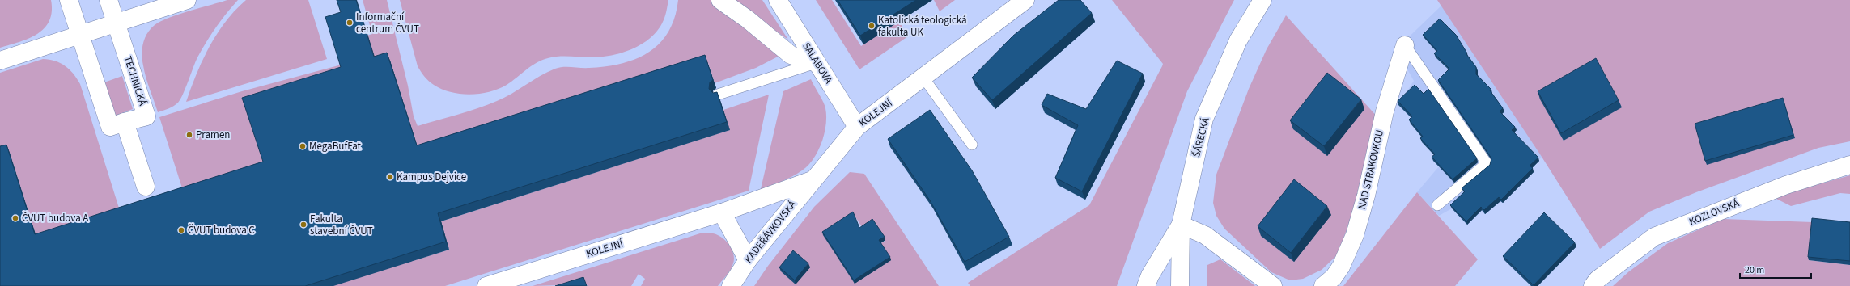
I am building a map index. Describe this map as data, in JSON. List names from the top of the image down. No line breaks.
{"streets":{"street":["SALABOVA","TECHNICKÁ","KOLEJNÍ","ŠÁRECKÁ","NAD STRAKOVKOU","KOZLOVSKÁ","KADEŘÁVKOVSKÁ"]},"crossings":[["SALABOVA","KOLEJNÍ"],["KOLEJNÍ","KADEŘÁVKOVSKÁ"]],"places":["Informační centrum ČVUT","Katolická teologická fakulta UK","Pramen","MegaBufFat","Kampus Dejvice","ČVUT budova A","Fakulta stavební ČVUT","ČVUT budova C"],"scale_bar":"20 m"}
